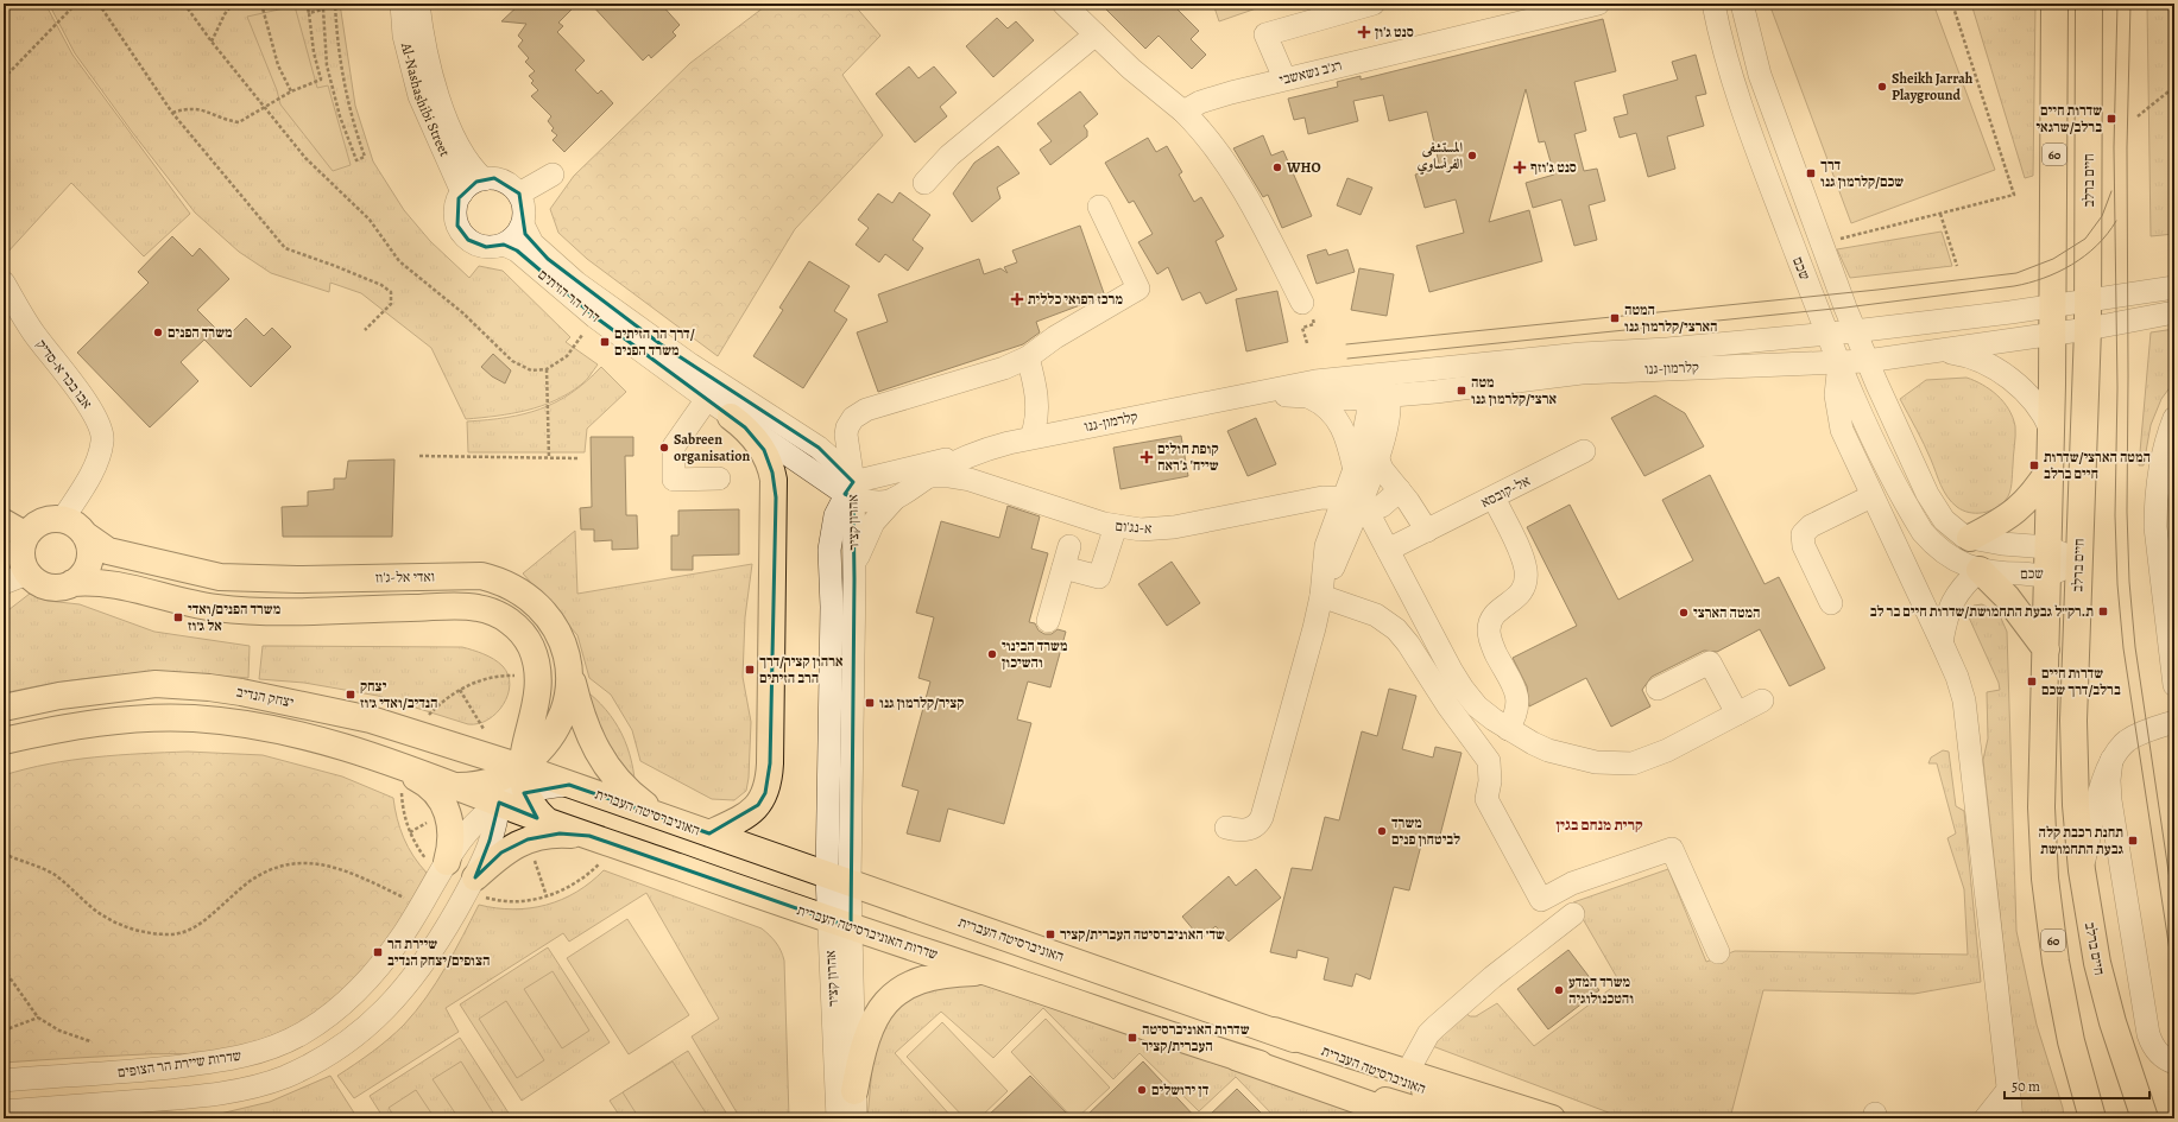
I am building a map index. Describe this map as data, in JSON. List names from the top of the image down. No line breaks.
{"streets":{"main road":["60","חיים ברלב","ואדי אל-ג'וז","יצחק הנדיב","האוניברסיטה העברית","שדרות האוניברסיטה העברית"],"street":["רג'ב נשאשבי","Al-Nashashibi Street","שכם","דרך הר הזיתים","קלרמון-גנו","אבו בכר א-סדיק","אל-קובסא","אהרון קציר","א-נג'ום","שדרות שיירת הר הצופים"]},"crossings":[["Al-Nashashibi Street","דרך הר הזיתים"],["60","שכם"],["60","קלרמון-גנו"],["חיים ברלב","שכם"],["חיים ברלב","קלרמון-גנו"],["שכם","קלרמון-גנו"],["דרך הר הזיתים","קלרמון-גנו"],["דרך הר הזיתים","אהרון קציר"],["קלרמון-גנו","אהרון קציר"],["קלרמון-גנו","א-נג'ום"],["אבו בכר א-סדיק","ואדי אל-ג'וז"],["אהרון קציר","האוניברסיטה העברית"],["אהרון קציר","שדרות האוניברסיטה העברית"],["ואדי אל-ג'וז","יצחק הנדיב"],["ואדי אל-ג'וז","האוניברסיטה העברית"],["ואדי אל-ג'וז","שדרות האוניברסיטה העברית"],["ואדי אל-ג'וז","שדרות שיירת הר הצופים"],["יצחק הנדיב","האוניברסיטה העברית"],["האוניברסיטה העברית","שדרות האוניברסיטה העברית"],["האוניברסיטה העברית","שדרות שיירת הר הצופים"],["שדרות האוניברסיטה העברית","שדרות שיירת הר הצופים"]],"districts":["קרית מנחם בגין"],"places":{"health":["סנט ג'ון","סנט ג'וזף","מרכז רפואי כללית","קופת חולים שייח' ג'ראח"],"other":["Sheikh Jarrah Playground","المستشفى الفرنساوي","WHO","משרד הפנים","Sabreen organisation","המטה הארצי","משרד הבינוי והשיכון","משרד לביטחון פנים","משרד המדע והטכנולוגיה","דן ירושלים"],"transit":["שדרות חיים ברלב/שרגאי","דרך שכם/קלרמון גנו","המטה הארצי/קלרמון גנו","דרך הר הזיתים/ משרד הפנים","מטה ארצי/קלרמון גנו","המטה הארצי/שדרות חיים ברלב","ת.רק״ל גבעת התחמושת/שדרות חיים בר לב","משרד הפנים/ואדי אל ג׳וז","ארהון קציר/דרך הרב הזיתים","שדרות חיים ברלב/דרך שכם","יצחק הנדיב/ואדי ג׳וז","קציר/קלרמון גנו","תחנת רכבת קלה גבעת התחמושת","שד׳ האוניברסיטה העברית/קציר","שיירת הר הצופים/יצחק הנדיב","שדרות האוניברסיטה העברית/קציר"]},"scale_bar":"50 m"}
